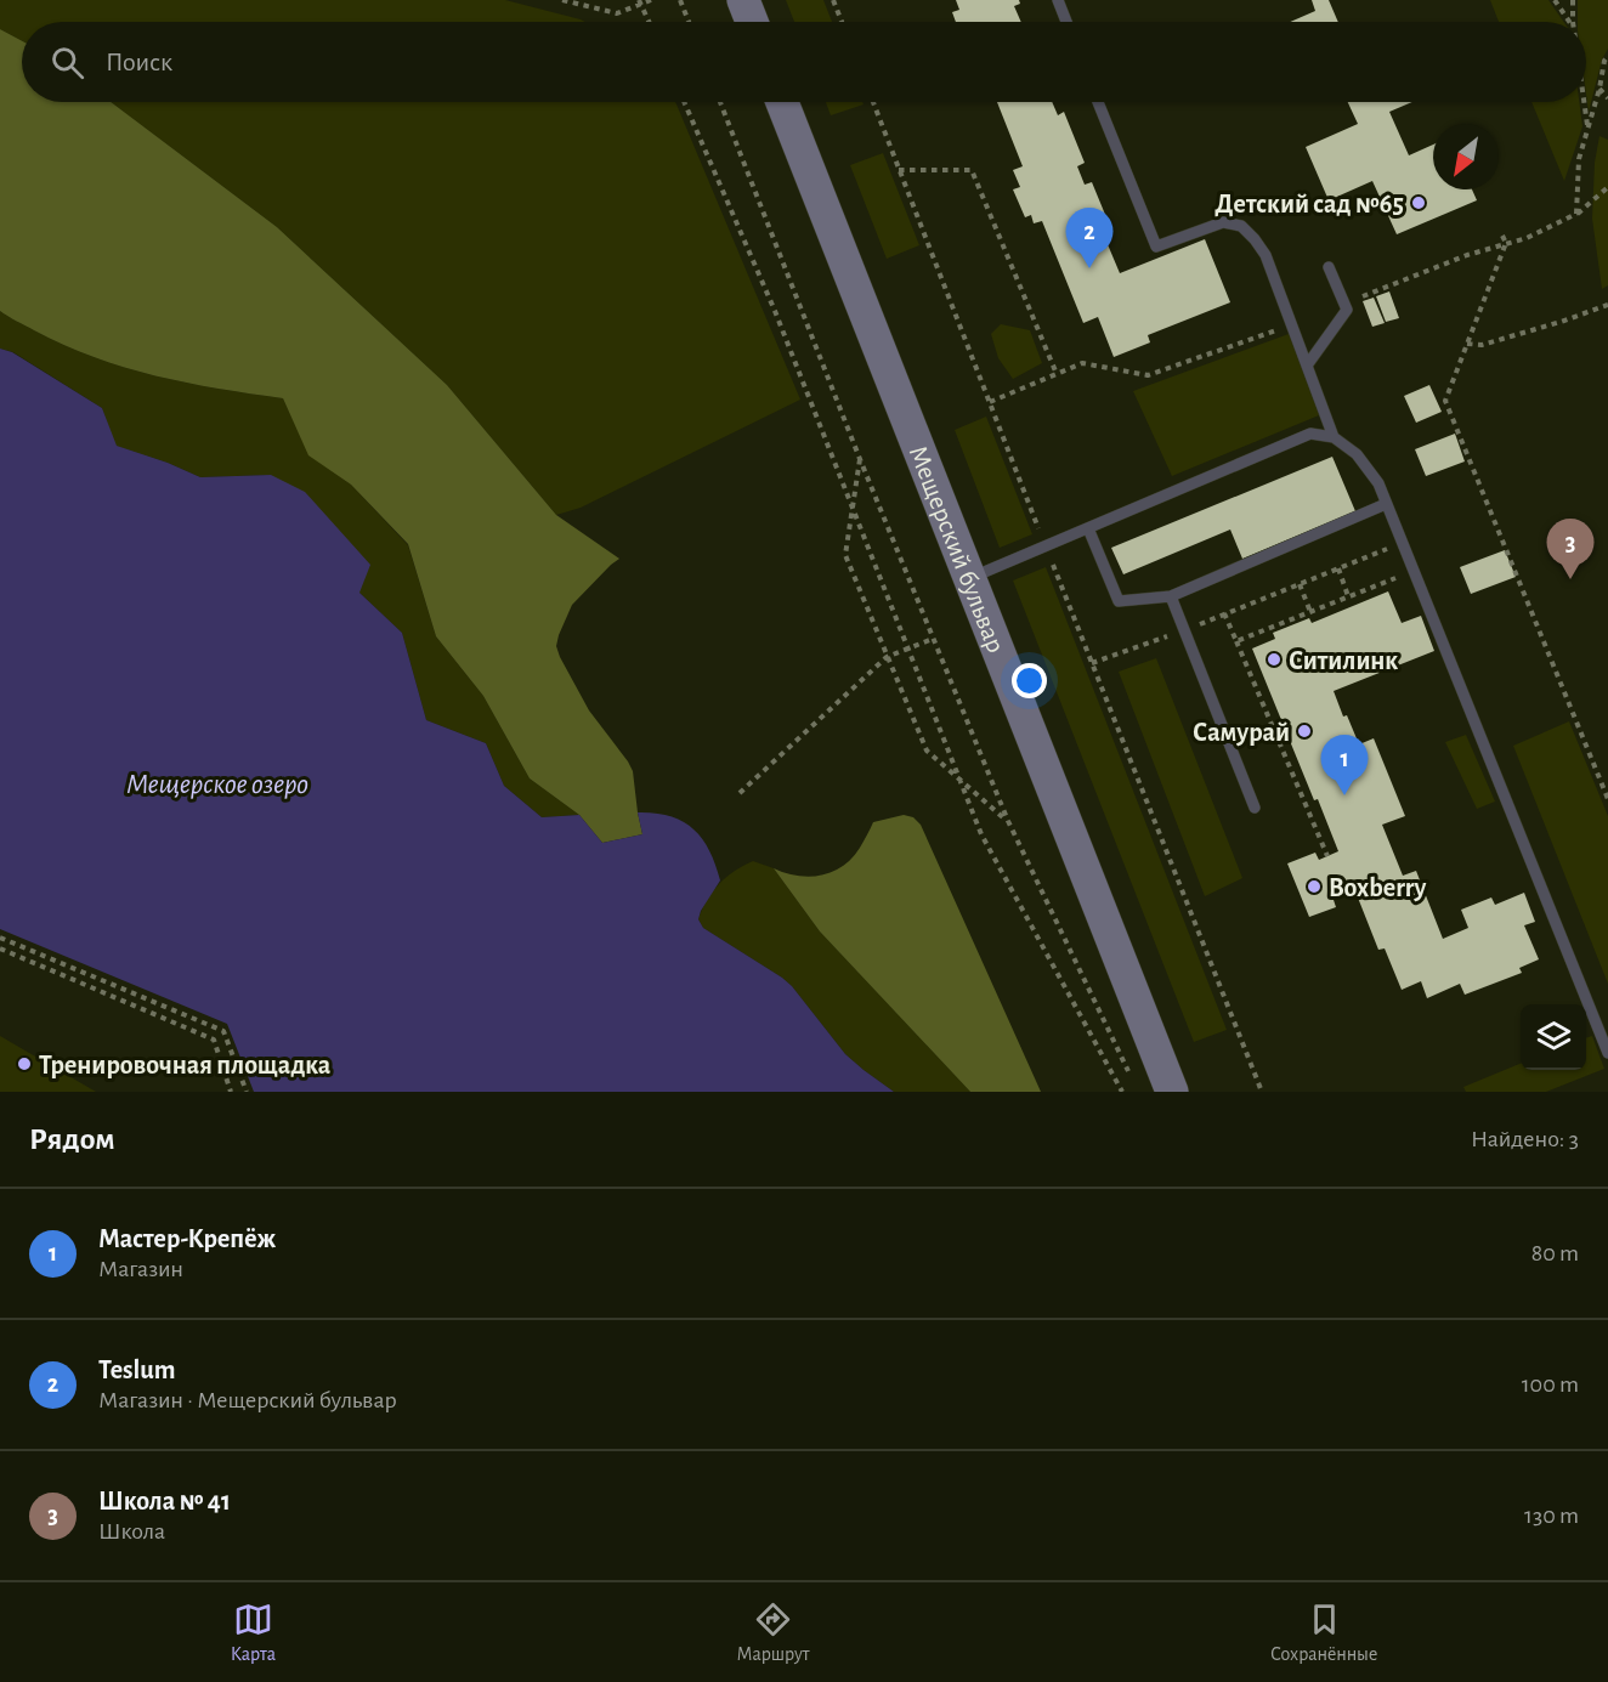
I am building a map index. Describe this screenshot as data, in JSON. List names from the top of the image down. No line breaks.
{"streets":{"main road":["Мещерский бульвар"]},"water":["Мещерское озеро"],"places":["Детский сад №65","Ситилинк","Самурай","Boxberry","Тренировочная площадка"],"north":"bottom left","page":{"search":"Поиск","pins":["2","3","1"],"heading":["Рядом","Найдено: 3"],"list":[{"mark":"1","name":"Мастер-Крепёж","note":"Магазин","value":"80 m"},{"mark":"2","name":"Teslum","note":"Магазин · Мещерский бульвар","value":"100 m"},{"mark":"3","name":"Школа № 41","note":"Школа","value":"130 m"}],"nav":["Карта","Маршрут","Сохранённые"]}}
